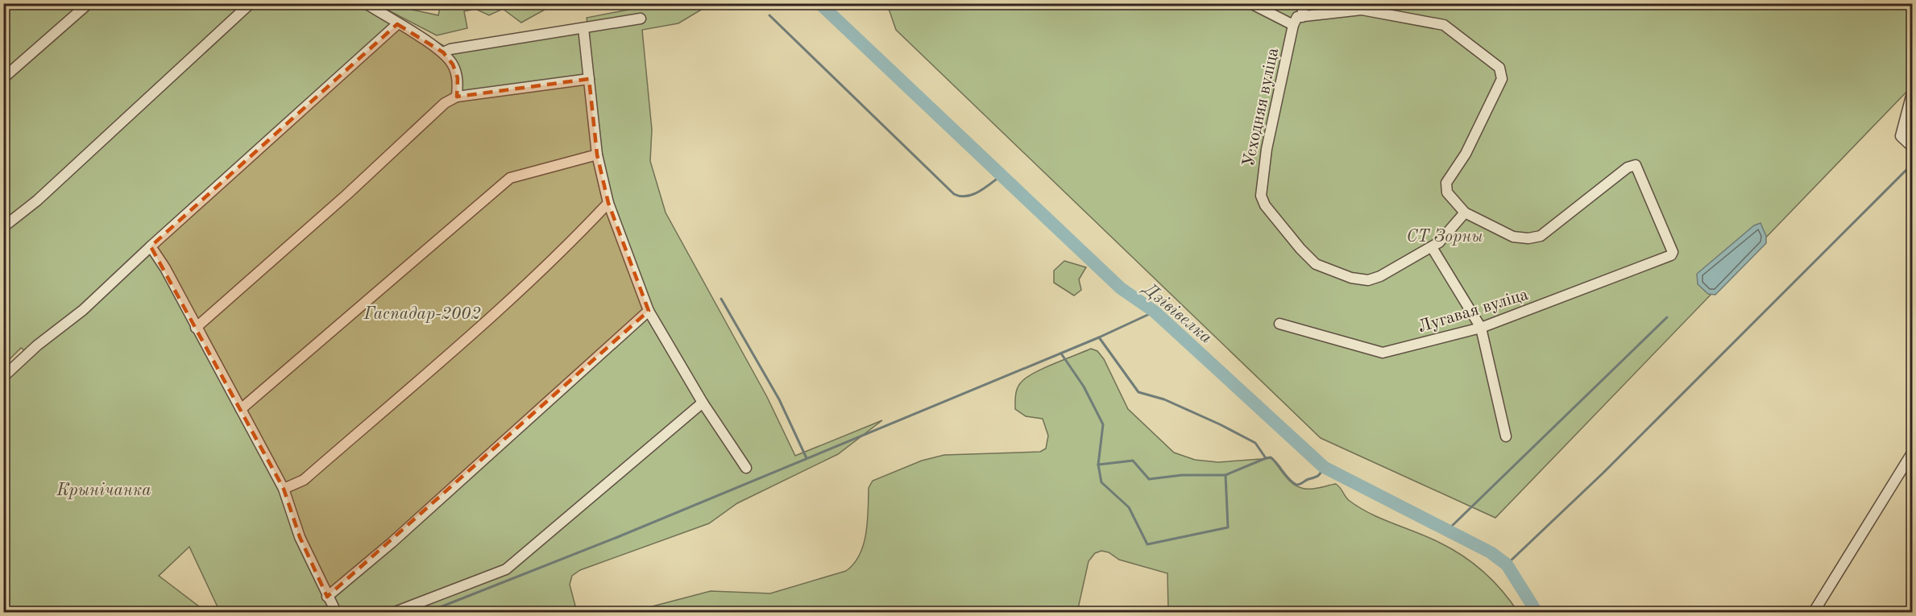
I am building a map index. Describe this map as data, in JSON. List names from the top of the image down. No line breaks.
{"streets":{"street":["Усходняя вуліца","Лугавая вуліца"]},"water":["Дзівівелка"],"parks":["СТ Зорны","Гаспадар-2002","Крынічанка"]}
